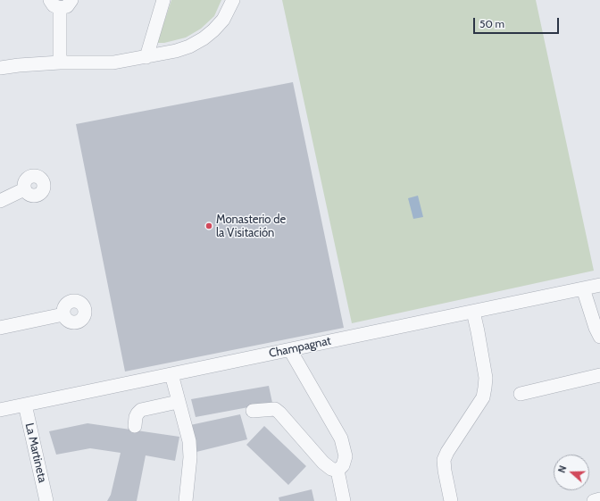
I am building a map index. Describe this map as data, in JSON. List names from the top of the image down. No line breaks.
{"streets":{"street":["Champagnat","La Martineta"]},"crossings":[["Champagnat","La Martineta"]],"places":["Monasterio de la Visitación"],"scale_bar":"50 m","north":"left"}
